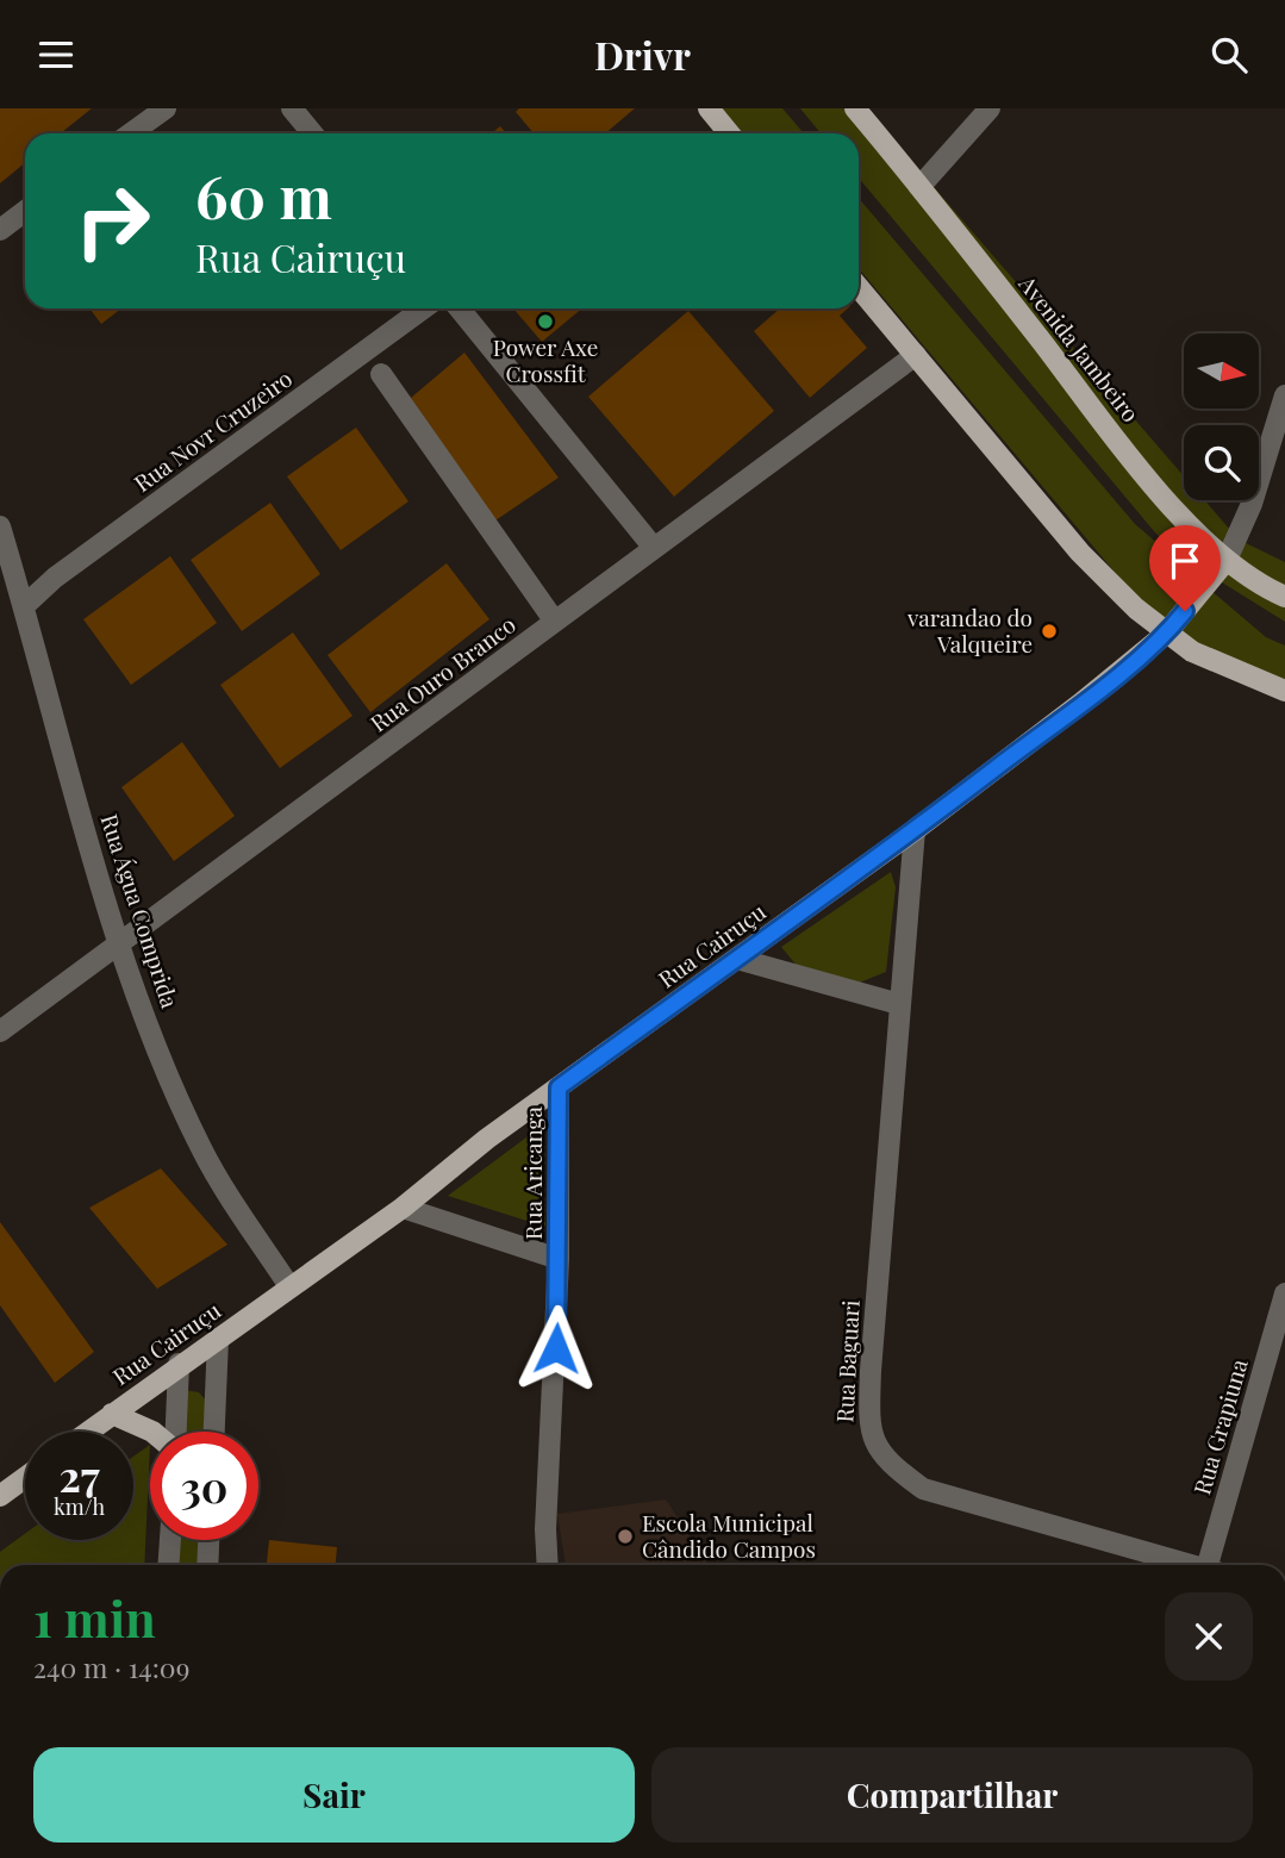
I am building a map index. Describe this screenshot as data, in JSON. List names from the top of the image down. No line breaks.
{"streets":{"main road":["Avenida Jambeiro","Rua Cairuçu"],"street":["Rua Novr Cruzeiro","Rua Ouro Branco","Rua Água Comprida","Rua Aricanga","Rua Baguari","Rua Grapiuna"]},"crossings":[["Avenida Jambeiro","Rua Cairuçu"],["Rua Novr Cruzeiro","Rua Água Comprida"],["Rua Ouro Branco","Rua Água Comprida"],["Rua Água Comprida","Rua Cairuçu"],["Rua Cairuçu","Rua Aricanga"],["Rua Cairuçu","Rua Baguari"]],"places":["Power Axe Crossfit","varandao do Valqueire","Escola Municipal Cândido Campos"],"north":"right","page":{"header":"Drivr","turn":["60 m","Rua Cairuçu"],"speed":"27 km/h","limit":"30","heading":["1 min","240 m · 14:09"],"buttons":["Sair","Compartilhar"]}}
